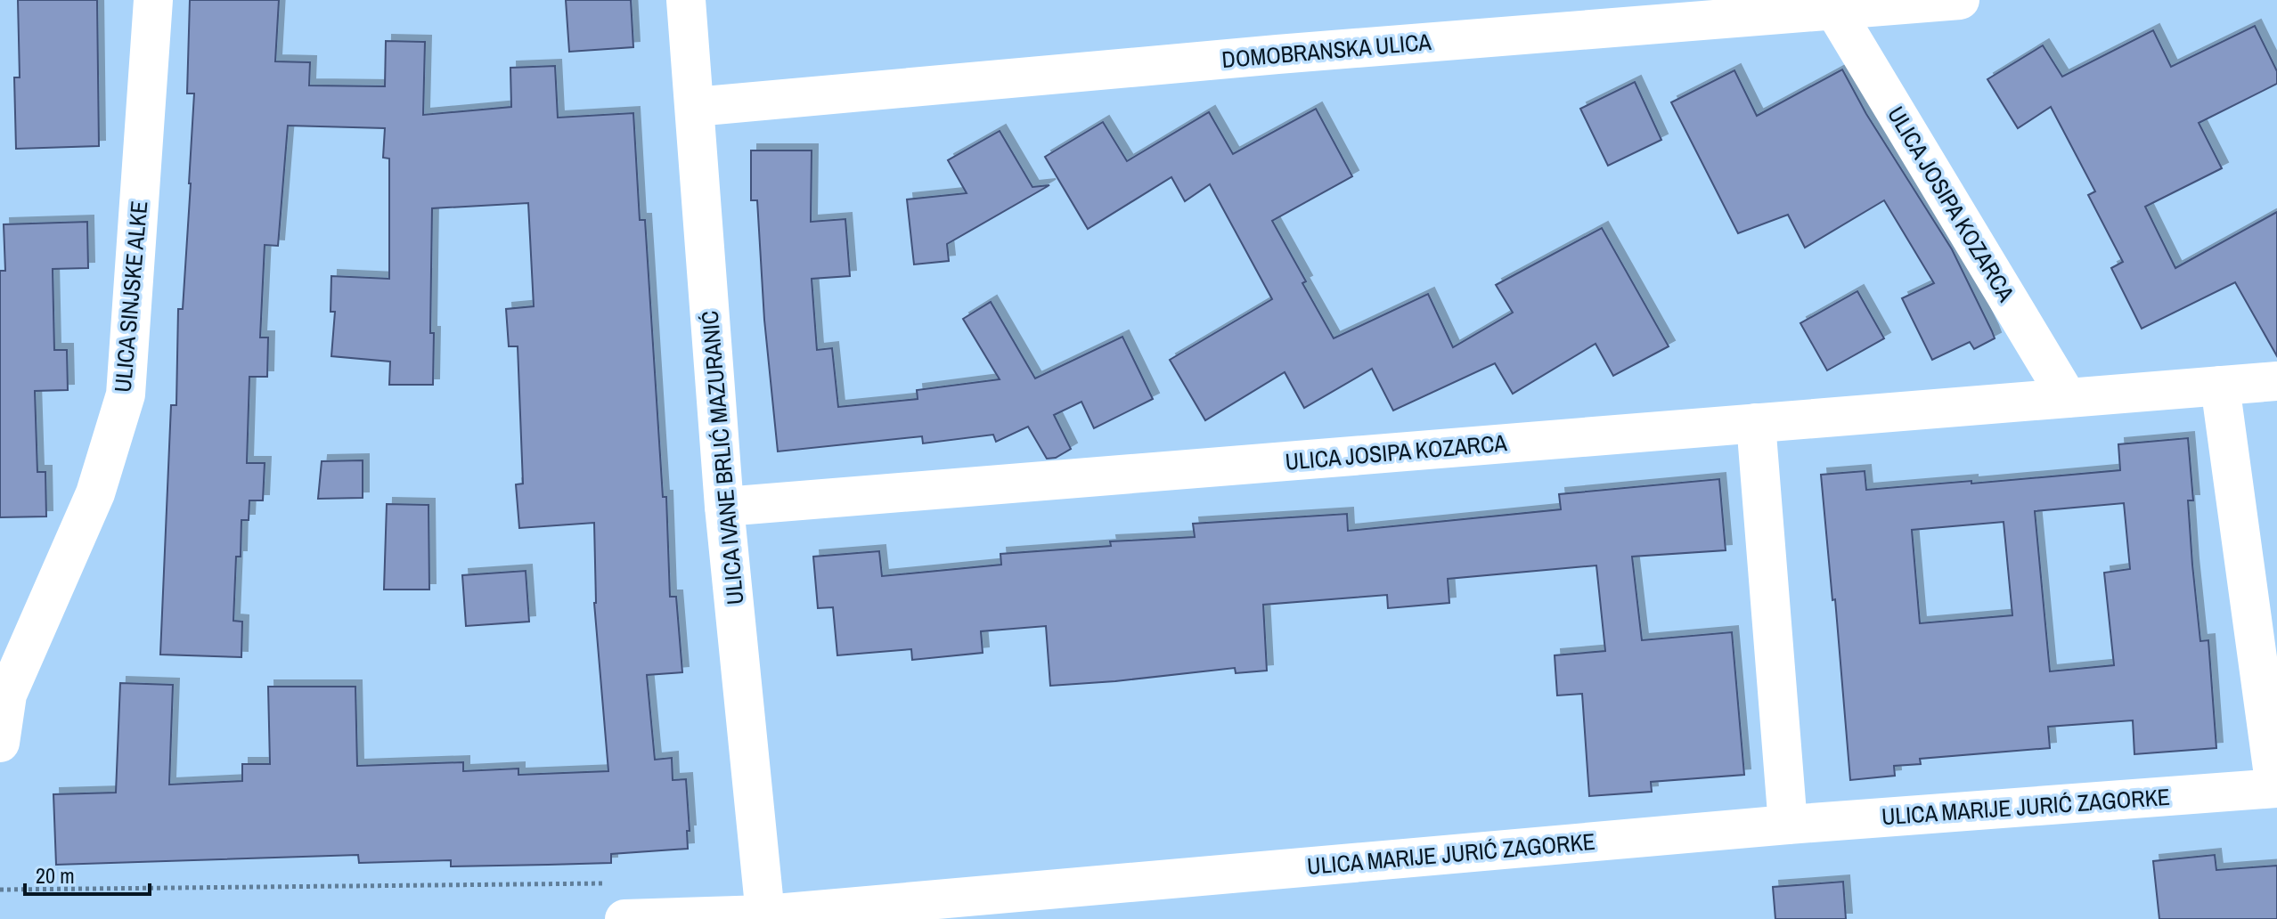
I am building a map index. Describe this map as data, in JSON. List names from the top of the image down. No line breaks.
{"streets":{"street":["DOMOBRANSKA ULICA","ULICA JOSIPA KOZARCA","ULICA SINJSKE ALKE","ULICA IVANE BRLIĆ MAZURANIĆ","ULICA MARIJE JURIĆ ZAGORKE"]},"crossings":[["DOMOBRANSKA ULICA","ULICA JOSIPA KOZARCA"],["DOMOBRANSKA ULICA","ULICA IVANE BRLIĆ MAZURANIĆ"],["ULICA JOSIPA KOZARCA","ULICA IVANE BRLIĆ MAZURANIĆ"],["ULICA IVANE BRLIĆ MAZURANIĆ","ULICA MARIJE JURIĆ ZAGORKE"]],"scale_bar":"20 m"}
